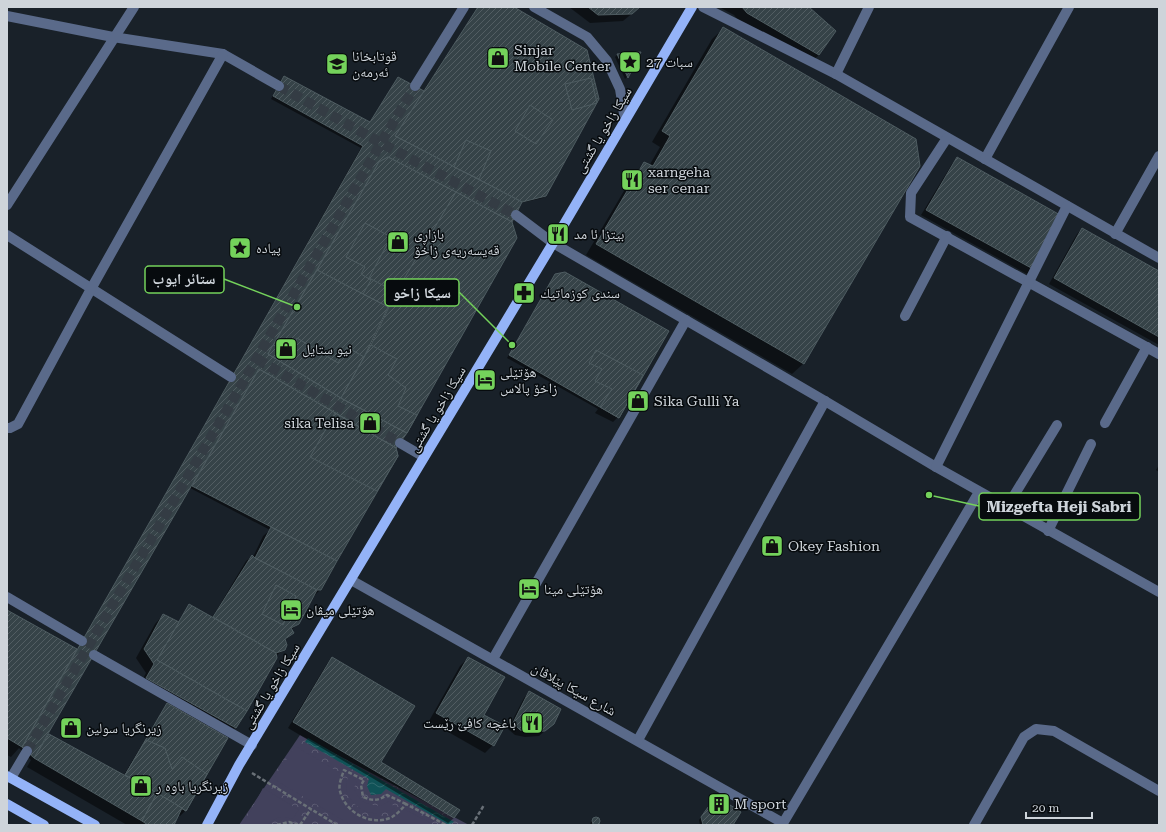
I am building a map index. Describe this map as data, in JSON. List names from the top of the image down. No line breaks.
{"streets":{"main road":["سیکا زاخو یا گشتى"],"street":["شارع سيكا پێلاڤان"]},"crossings":[["سیکا زاخو یا گشتى","شارع سيكا پێلاڤان"]],"places":{"shop":["Sinjar Mobile Center","بازاڕی قەیسەریەی زاخۆ","نيو ستايل","Sika Gulli Ya","sika Telisa","Okey Fashion","زيرنگريا سولين","زيرنگريا باوه ر"],"place":["27 سبات","پیادە"],"school or university":["قوتابخانا ئه‌رمه‌ن"],"restaurant":["xarngeha ser cenar","بيتزا ئا مد","باغچه‌ كافێ رێست"],"pharmacy":["سندی کوزماتیك"],"other":["ستائر ايوب","سيكا زاخو","Mizgefta Heji Sabri"],"hotel":["هۆتێلی زاخۆ پالاس","هۆتێلی مینا","هۆتێلی میڤان"],"building":["M sport"]},"scale_bar":"20 m"}
